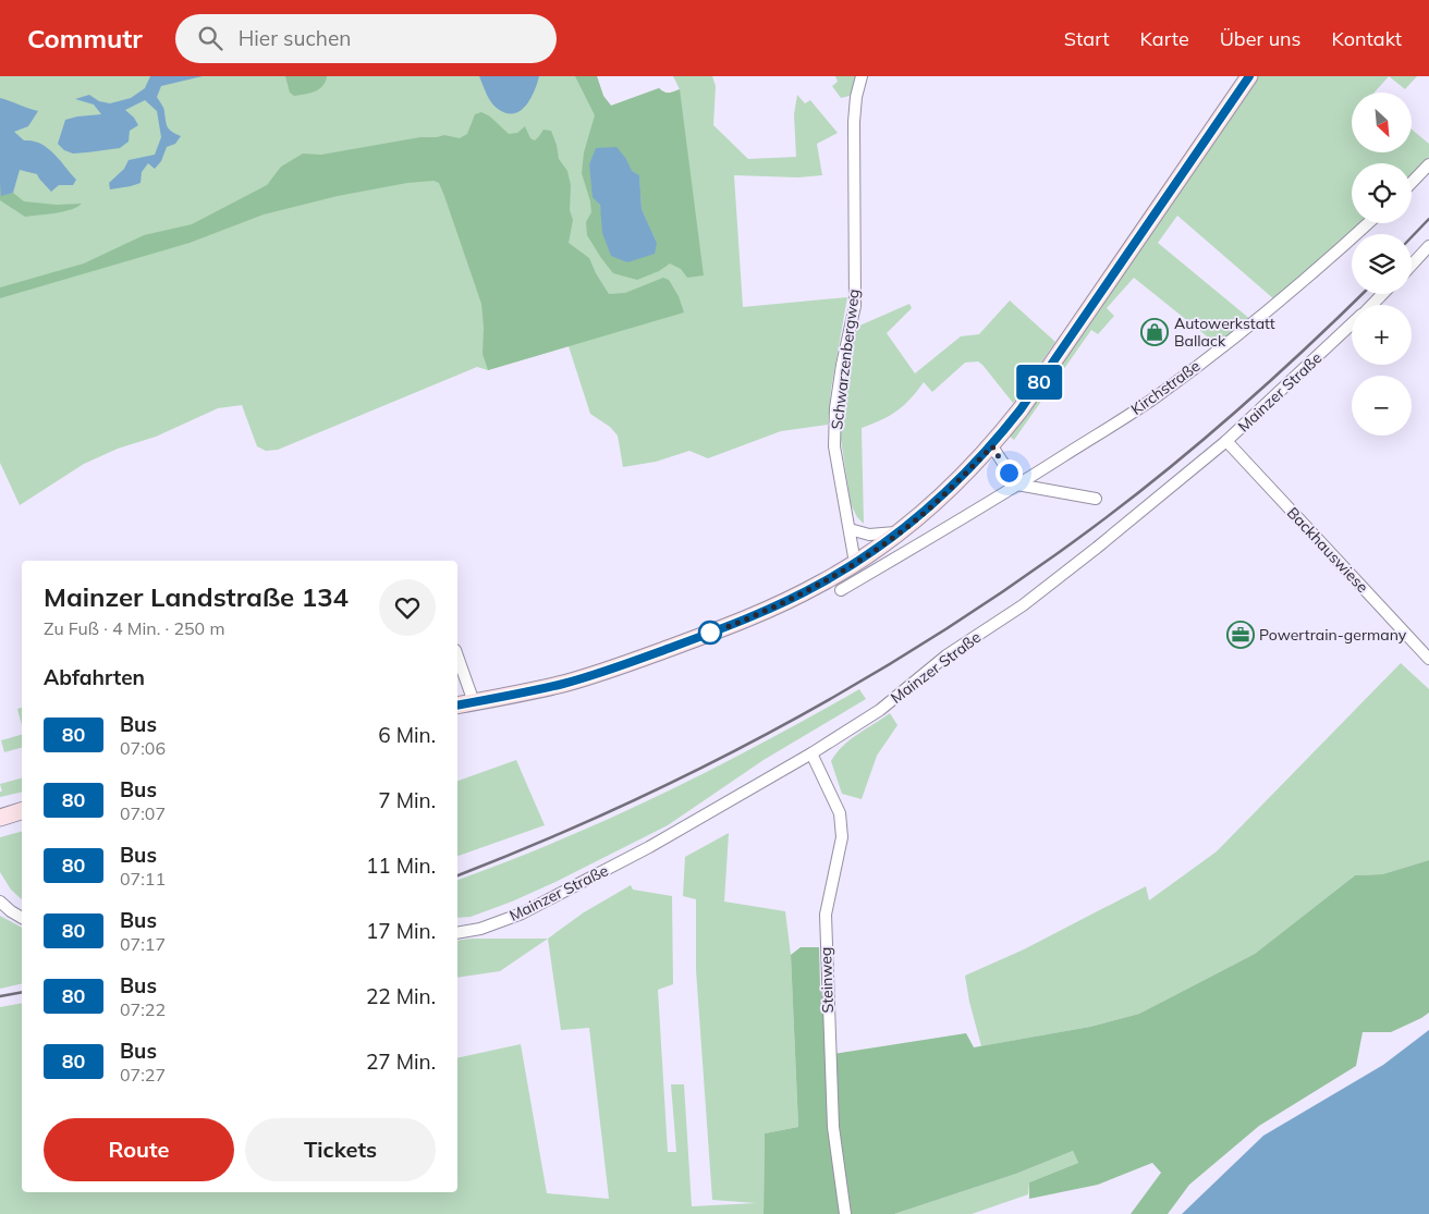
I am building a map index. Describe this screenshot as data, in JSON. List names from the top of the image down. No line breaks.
{"streets":{"street":["Schwarzenbergweg","Kirchstraße","Mainzer Straße","Backhauswiese","Steinweg"]},"crossings":[["Mainzer Straße","Backhauswiese"],["Mainzer Straße","Steinweg"]],"places":{"shop":["Autowerkstatt Ballack"],"office":["Powertrain-germany"]},"lines":["bus line 80"],"north":"bottom right","page":{"header":"Commutr","search":"Hier suchen","nav":["Start","Karte","Über uns","Kontakt"],"on_map":"80","map_buttons":["+","−"],"heading":[["Mainzer Landstraße 134","Zu Fuß · 4 Min. · 250 m"],"Abfahrten"],"list":[{"mark":"80","name":"Bus","note":"07:06","value":"6 Min."},{"mark":"80","name":"Bus","note":"07:07","value":"7 Min."},{"mark":"80","name":"Bus","note":"07:11","value":"11 Min."},{"mark":"80","name":"Bus","note":"07:17","value":"17 Min."},{"mark":"80","name":"Bus","note":"07:22","value":"22 Min."},{"mark":"80","name":"Bus","note":"07:27","value":"27 Min."}],"buttons":["Route","Tickets"]}}
